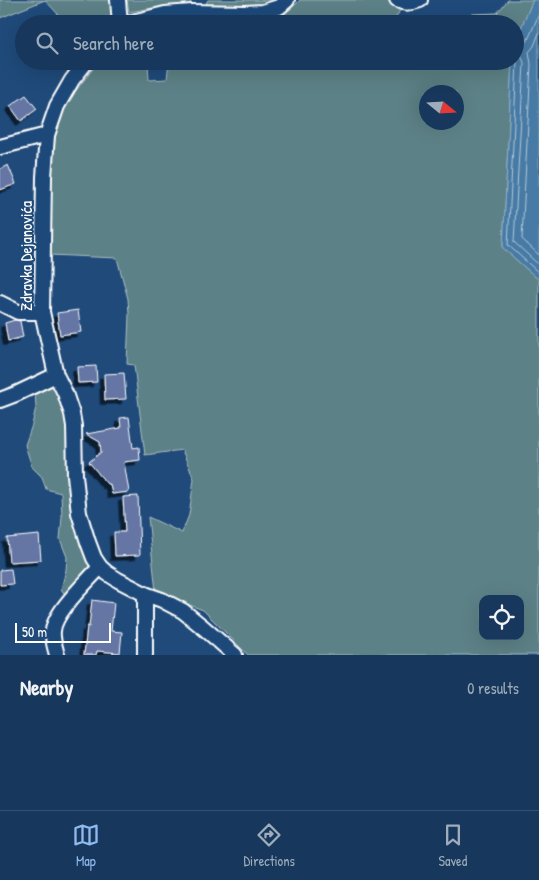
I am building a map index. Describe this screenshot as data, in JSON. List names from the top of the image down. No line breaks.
{"streets":{"street":["Zdravka Dejanovića"]},"scale_bar":"50 m","north":"right","page":{"search":"Search here","scale":"50 m","heading":["Nearby","0 results"],"nav":["Map","Directions","Saved"]}}
